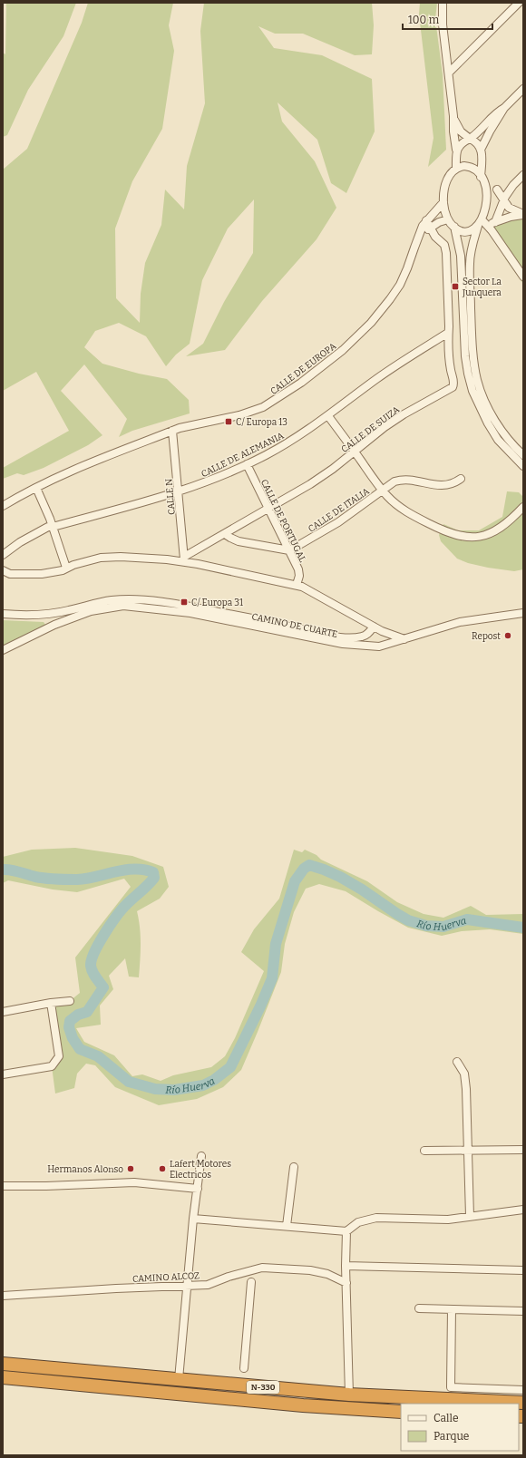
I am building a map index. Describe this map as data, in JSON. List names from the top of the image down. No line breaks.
{"streets":{"highway":["N-330"],"street":["CALLE DE EUROPA","CALLE DE SUIZA","CALLE DE ALEMANIA","CALLE N","CALLE DE ITALIA","CALLE DE PORTUGAL","CAMINO DE CUARTE","CAMINO ALCOZ"]},"crossings":[["CALLE DE EUROPA","CALLE DE SUIZA"],["CALLE DE EUROPA","CALLE N"],["CALLE DE SUIZA","CALLE DE ALEMANIA"],["CALLE DE SUIZA","CALLE N"],["CALLE DE SUIZA","CALLE DE PORTUGAL"],["CALLE DE ALEMANIA","CALLE N"],["CALLE DE ALEMANIA","CALLE DE PORTUGAL"],["CALLE DE ITALIA","CALLE DE PORTUGAL"]],"water":["Río Huerva"],"places":{"transit":["Sector La Junquera","C/ Europa 13","C/ Europa 31"],"other":["Repost","Hermanos Alonso","Lafert Motores Electricos"]},"legend":["Calle","Parque"],"scale_bar":"100 m"}
